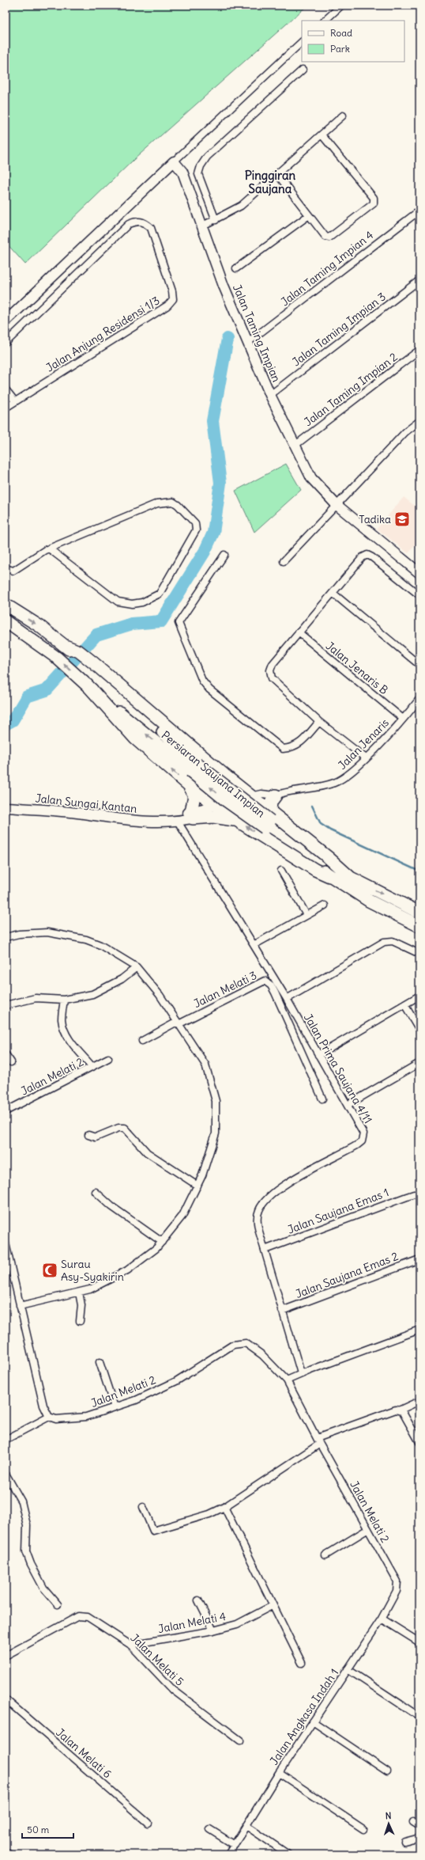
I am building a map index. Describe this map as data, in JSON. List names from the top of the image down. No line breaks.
{"streets":{"highway":["Persiaran Saujana Impian"],"street":["Jalan Taming Impian 4","Jalan Taming Impian 3","Jalan Taming Impian","Jalan Anjung Residensi 1/3","Jalan Taming Impian 2","Jalan Jenaris B","Jalan Jenaris","Jalan Sungai Kantan","Jalan Melati 3","Jalan Prima Saujana 4/11","Jalan Melati 2","Jalan Saujana Emas 1","Jalan Saujana Emas 2","Jalan Melati 4","Jalan Melati 5","Jalan Angkasa Indah 1","Jalan Melati 6"]},"crossings":[["Jalan Taming Impian 4","Jalan Taming Impian"],["Jalan Taming Impian 3","Jalan Taming Impian"],["Jalan Taming Impian","Jalan Taming Impian 2"],["Jalan Jenaris B","Jalan Jenaris"],["Jalan Jenaris","Jalan Sungai Kantan"],["Jalan Sungai Kantan","Jalan Prima Saujana 4/11"],["Jalan Prima Saujana 4/11","Jalan Saujana Emas 1"],["Jalan Prima Saujana 4/11","Jalan Saujana Emas 2"],["Jalan Melati 2","Jalan Angkasa Indah 1"],["Jalan Melati 4","Jalan Melati 5"]],"districts":["Pinggiran Saujana"],"places":{"school or university":["Tadika"],"mosque":["Surau Asy-Syakirin"]},"legend":["Road","Park"],"scale_bar":"50 m","north":"top"}
